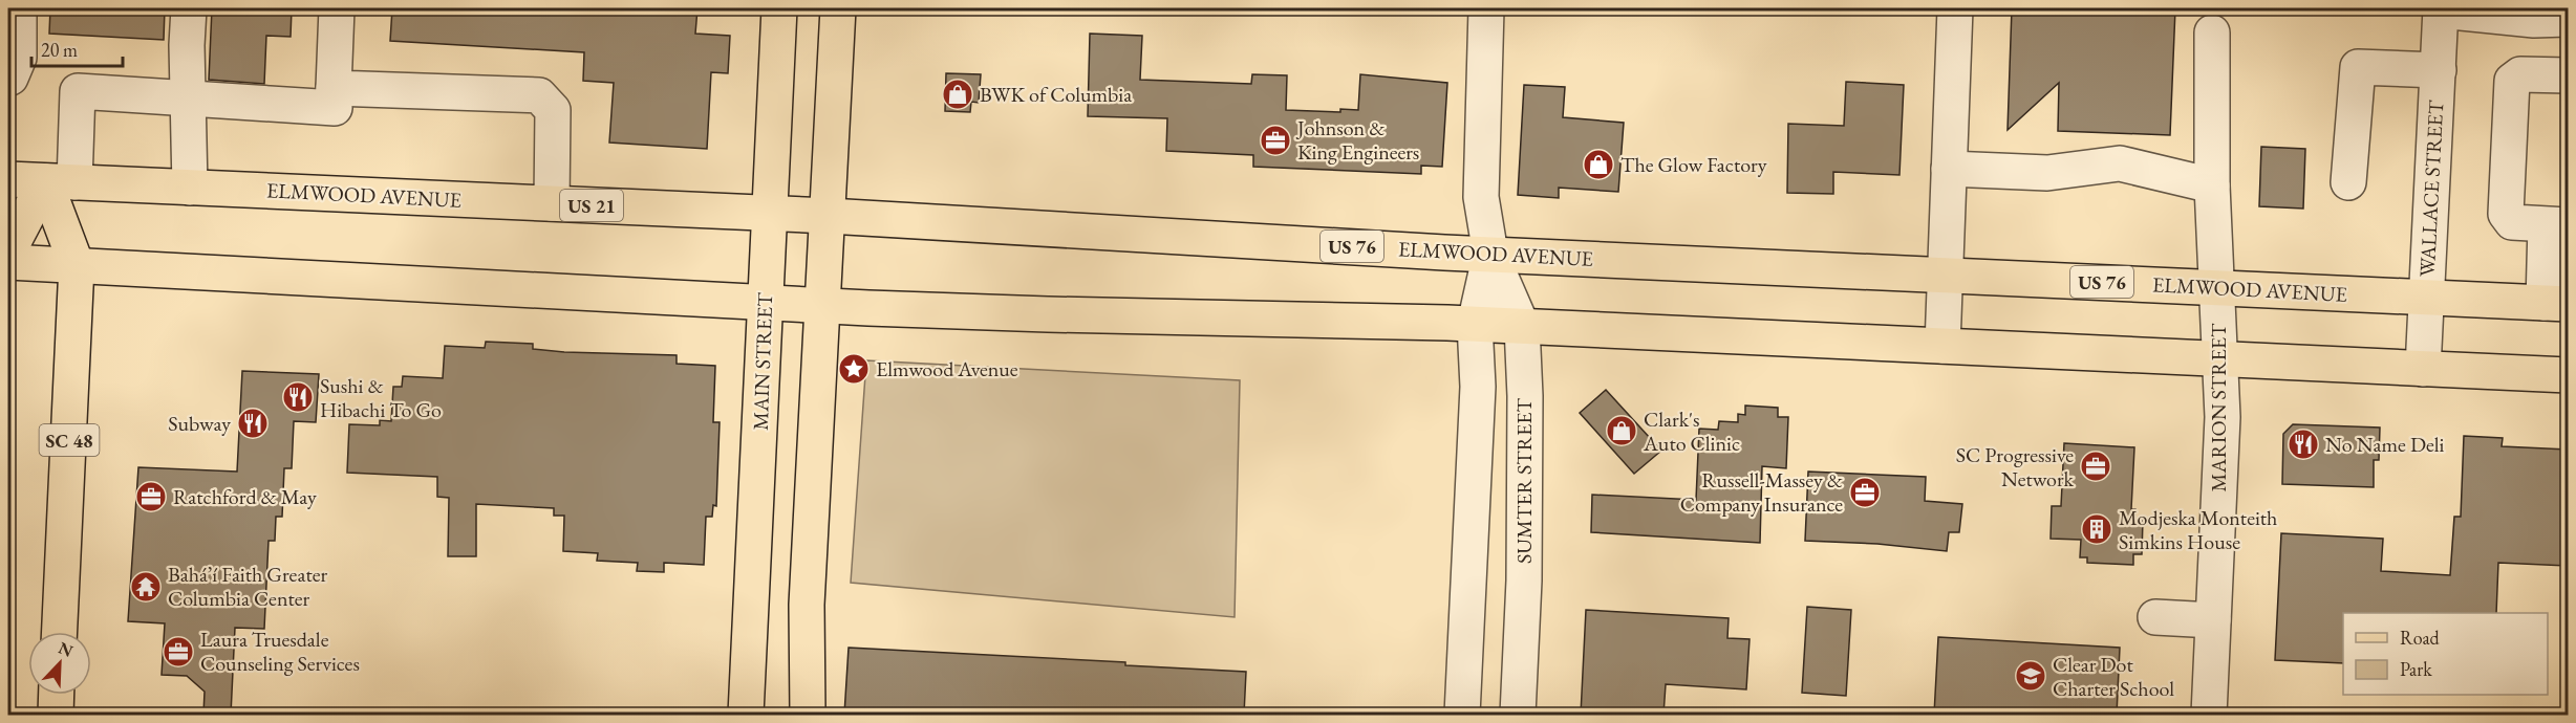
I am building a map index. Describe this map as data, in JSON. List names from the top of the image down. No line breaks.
{"streets":{"main road":["ELMWOOD AVENUE","US 21","US 76","MAIN STREET","SC 48"],"street":["WALLACE STREET","MARION STREET","SUMTER STREET"]},"crossings":[["WALLACE STREET","ELMWOOD AVENUE"],["ELMWOOD AVENUE","MAIN STREET"],["ELMWOOD AVENUE","MARION STREET"],["ELMWOOD AVENUE","SC 48"],["ELMWOOD AVENUE","SUMTER STREET"]],"places":{"shop":["BWK of Columbia","The Glow Factory","Clark's Auto Clinic"],"office":["Johnson & King Engineers","SC Progressive Network","Russell-Massey & Company Insurance","Ratchford & May","Laura Truesdale Counseling Services"],"place":["Elmwood Avenue"],"restaurant":["Sushi & Hibachi To Go","Subway","No Name Deli"],"building":["Modjeska Monteith Simkins House"],"temple":["Bahá’í Faith Greater Columbia Center"],"school or university":["Clear Dot Charter School"]},"legend":["Road","Park"],"scale_bar":"20 m","north":"top right"}
